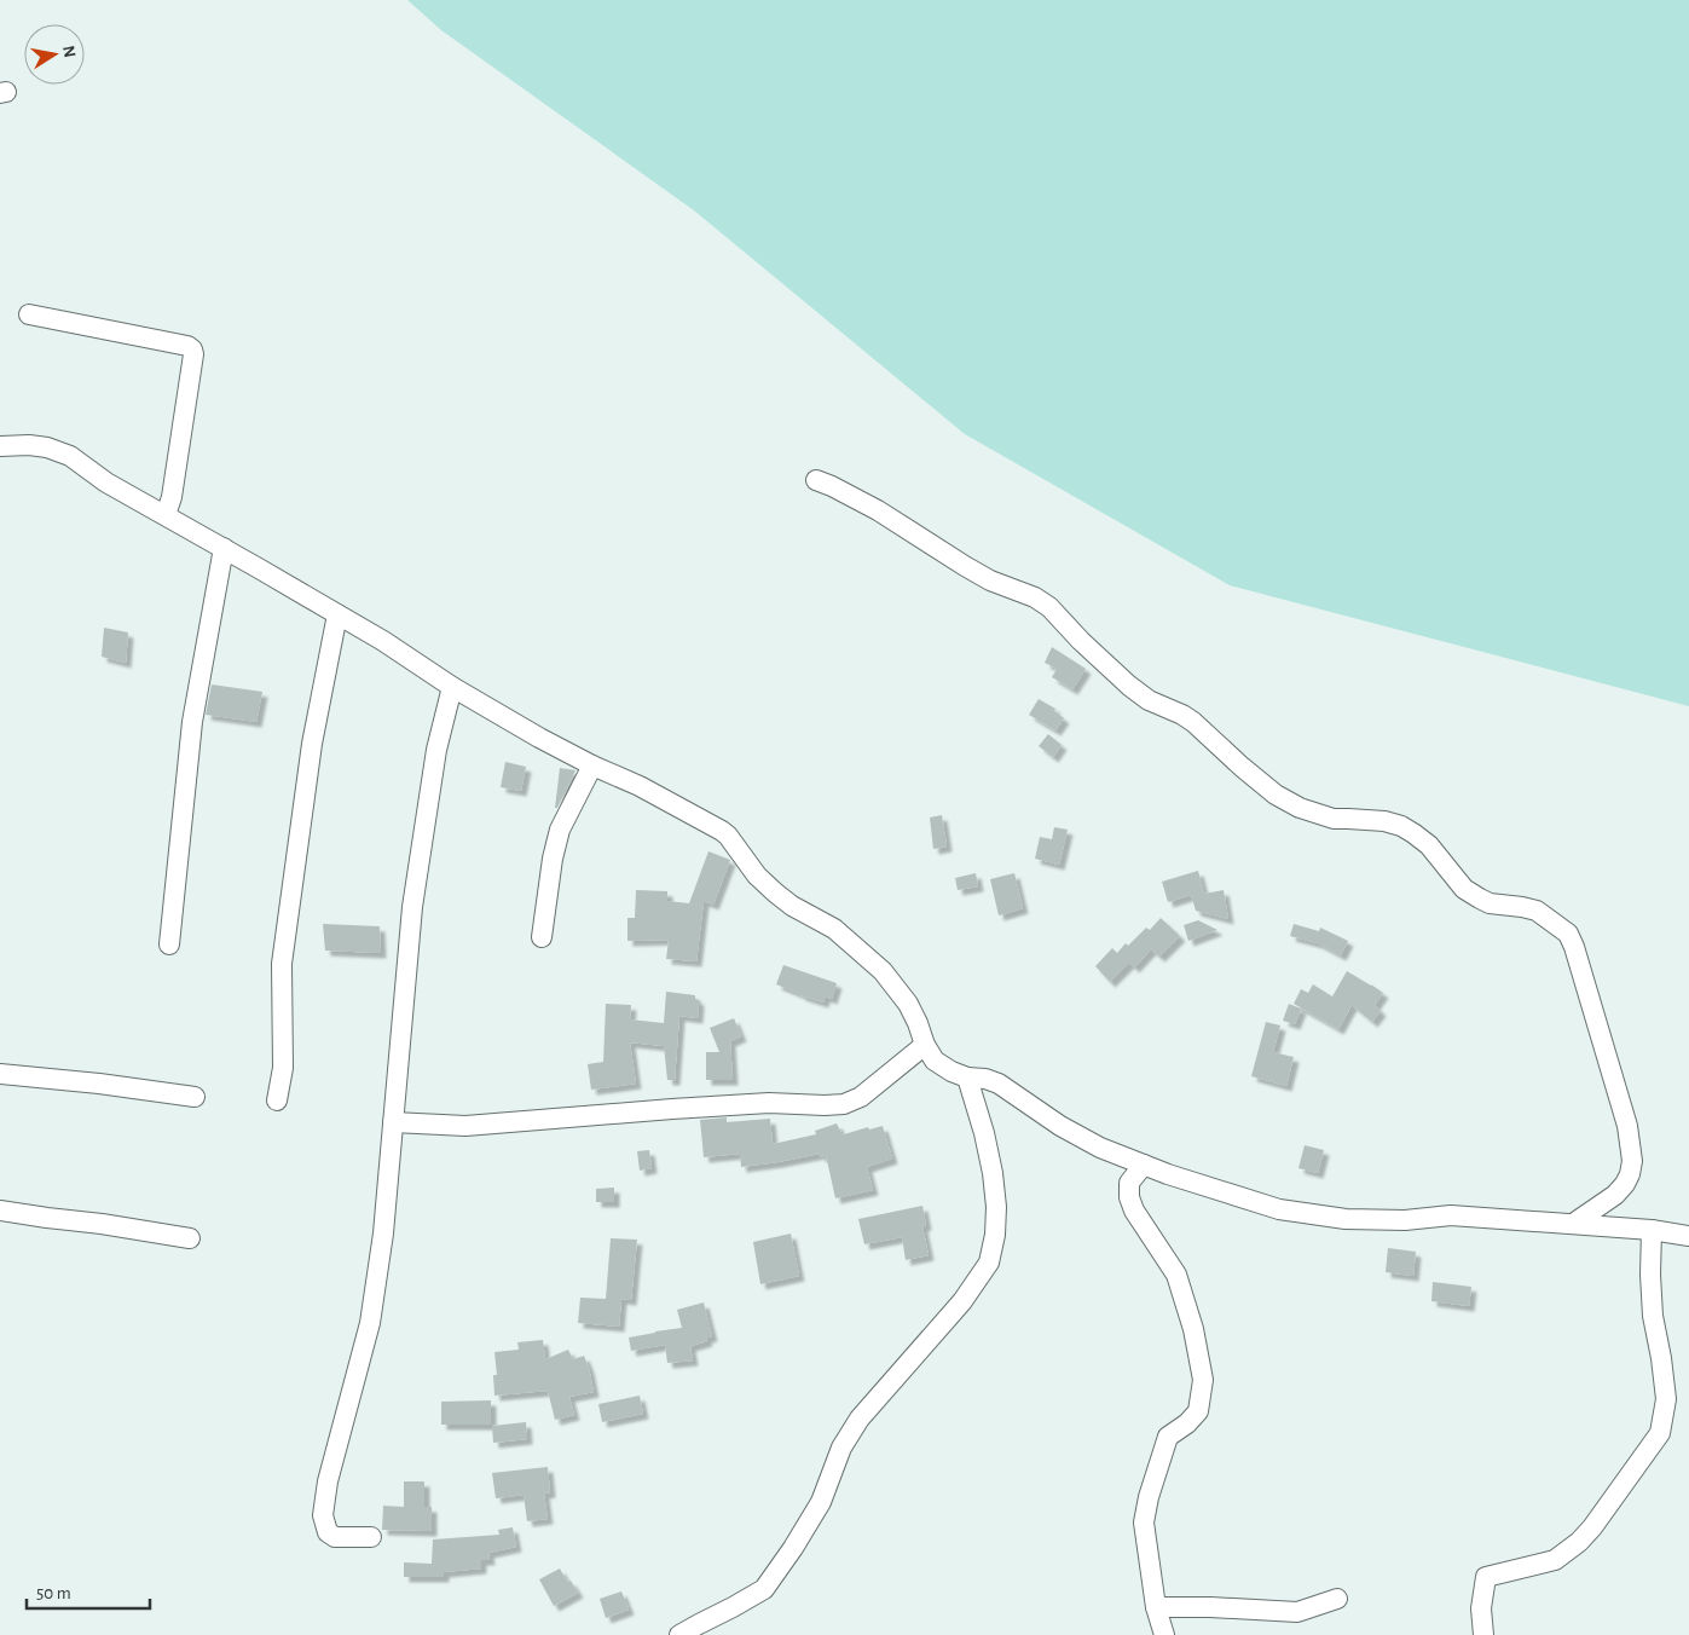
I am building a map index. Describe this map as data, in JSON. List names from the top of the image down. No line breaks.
{"scale_bar":"50 m","north":"right"}
